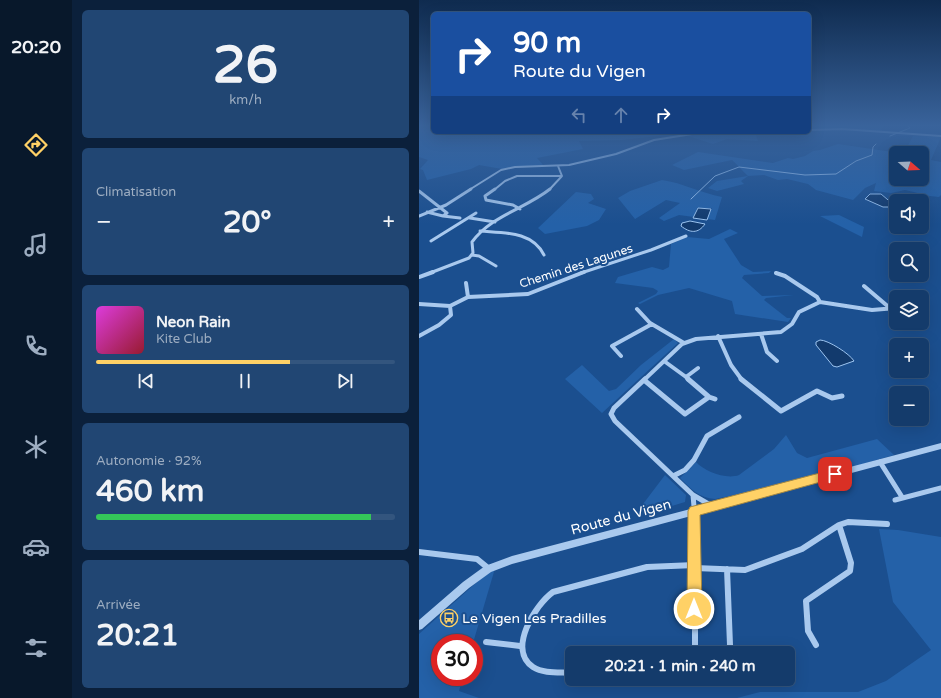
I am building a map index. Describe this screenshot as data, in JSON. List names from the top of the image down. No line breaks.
{"streets":{"street":["Chemin des Lagunes","Route du Vigen"]},"places":{"bus stop":["Le Vigen Les Pradilles"]},"north":"right","page":{"tabs":"20:20","tile":[["26","km/h"],"Climatisation",["Autonomie · 92%","460 km"],["Arrivée","20:21"]],"turn":["90 m","Route du Vigen"],"map_buttons":["+","−"],"heat":["−","20°","+"],"song":["Neon Rain","Kite Club"],"limit":"30","trip":"20:21 · 1 min · 240 m"}}
